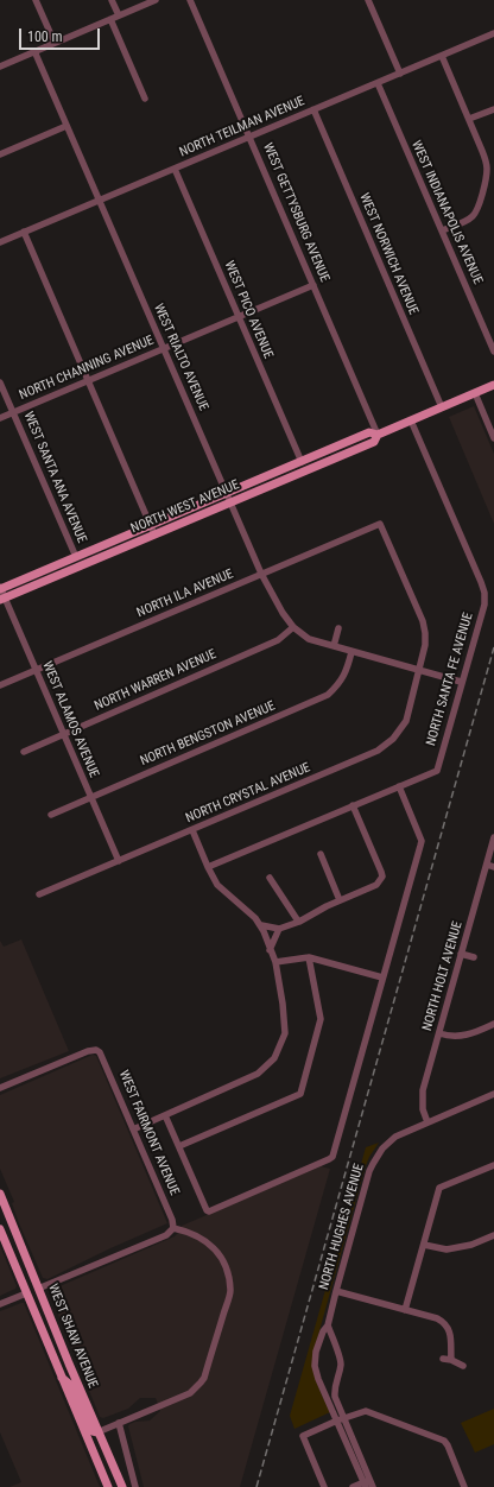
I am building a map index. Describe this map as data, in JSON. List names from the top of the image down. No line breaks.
{"streets":{"main road":["NORTH WEST AVENUE","WEST SHAW AVENUE"],"street":["NORTH TEILMAN AVENUE","WEST GETTYSBURG AVENUE","WEST INDIANAPOLIS AVENUE","WEST NORWICH AVENUE","WEST PICO AVENUE","WEST RIALTO AVENUE","NORTH CHANNING AVENUE","WEST SANTA ANA AVENUE","NORTH ILA AVENUE","NORTH SANTA FE AVENUE","NORTH WARREN AVENUE","WEST ALAMOS AVENUE","NORTH BENGSTON AVENUE","NORTH CRYSTAL AVENUE","NORTH HOLT AVENUE","WEST FAIRMONT AVENUE","NORTH HUGHES AVENUE"]},"crossings":[["NORTH TEILMAN AVENUE","WEST GETTYSBURG AVENUE"],["NORTH TEILMAN AVENUE","WEST INDIANAPOLIS AVENUE"],["NORTH TEILMAN AVENUE","WEST NORWICH AVENUE"],["NORTH TEILMAN AVENUE","WEST PICO AVENUE"],["NORTH TEILMAN AVENUE","WEST RIALTO AVENUE"],["WEST GETTYSBURG AVENUE","NORTH CHANNING AVENUE"],["WEST GETTYSBURG AVENUE","NORTH WEST AVENUE"],["WEST NORWICH AVENUE","NORTH WEST AVENUE"],["WEST PICO AVENUE","NORTH CHANNING AVENUE"],["WEST PICO AVENUE","NORTH WEST AVENUE"],["WEST RIALTO AVENUE","NORTH CHANNING AVENUE"],["WEST RIALTO AVENUE","NORTH WEST AVENUE"],["WEST RIALTO AVENUE","NORTH ILA AVENUE"],["WEST RIALTO AVENUE","NORTH SANTA FE AVENUE"],["WEST RIALTO AVENUE","NORTH WARREN AVENUE"],["WEST RIALTO AVENUE","NORTH BENGSTON AVENUE"],["WEST RIALTO AVENUE","NORTH CRYSTAL AVENUE"],["NORTH CHANNING AVENUE","WEST SANTA ANA AVENUE"],["WEST SANTA ANA AVENUE","NORTH WEST AVENUE"],["NORTH WEST AVENUE","NORTH SANTA FE AVENUE"],["NORTH WEST AVENUE","WEST ALAMOS AVENUE"],["NORTH ILA AVENUE","WEST ALAMOS AVENUE"],["NORTH ILA AVENUE","NORTH CRYSTAL AVENUE"],["NORTH WARREN AVENUE","WEST ALAMOS AVENUE"],["WEST ALAMOS AVENUE","NORTH BENGSTON AVENUE"],["WEST ALAMOS AVENUE","NORTH CRYSTAL AVENUE"],["NORTH HOLT AVENUE","NORTH HUGHES AVENUE"]],"scale_bar":"100 m"}
